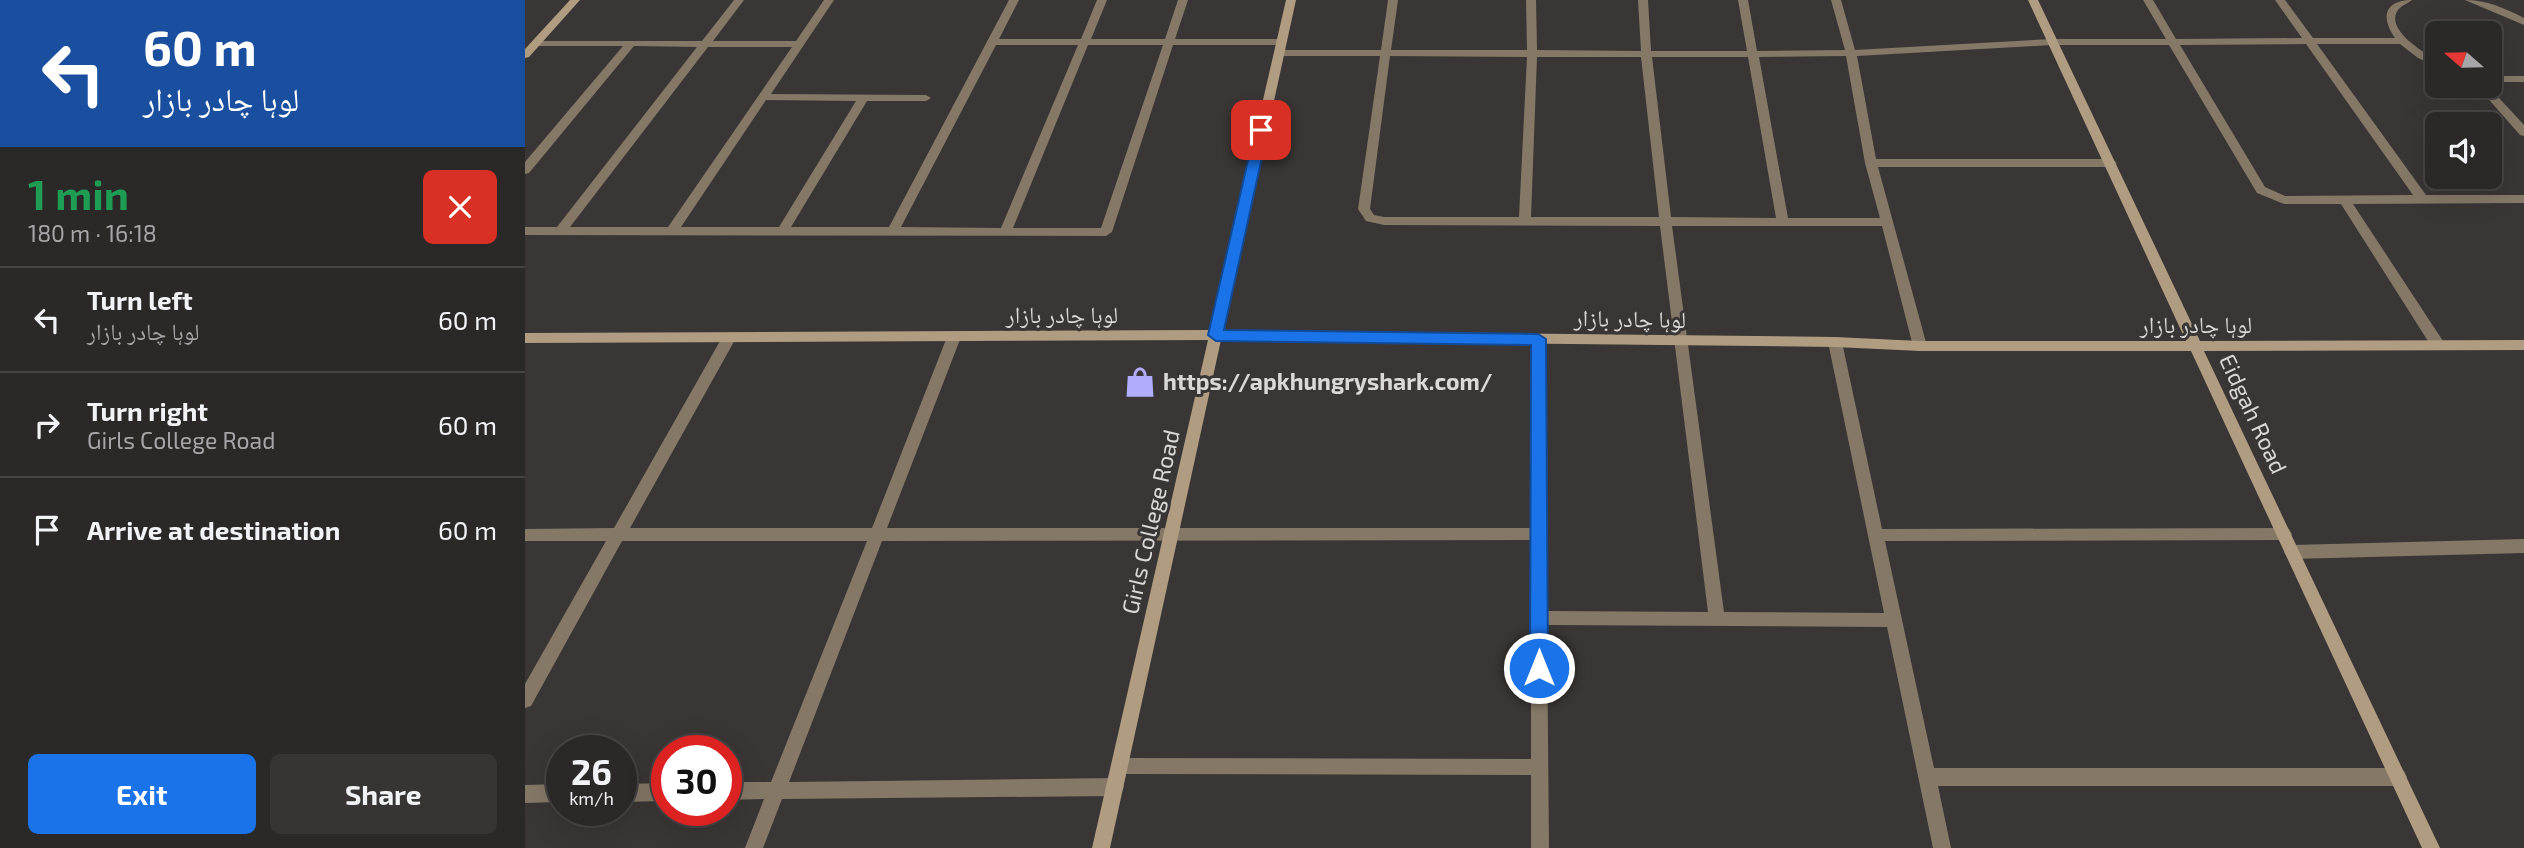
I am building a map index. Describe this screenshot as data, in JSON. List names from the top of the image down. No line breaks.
{"streets":{"street":["لوہا چادر بازار","Eidgah Road","Girls College Road"]},"crossings":[["لوہا چادر بازار","Eidgah Road"],["لوہا چادر بازار","Girls College Road"]],"places":{"shop":["https://apkhungryshark.com/"]},"north":"left","page":{"turn":["60 m","لوہا چادر بازار"],"heading":["1 min","180 m · 16:18"],"list":[{"name":"Turn left","note":"لوہا چادر بازار","value":"60 m"},{"name":"Turn right","note":"Girls College Road","value":"60 m"},{"name":"Arrive at destination","value":"60 m"}],"speed":"26 km/h","limit":"30","buttons":["Exit","Share"]}}
